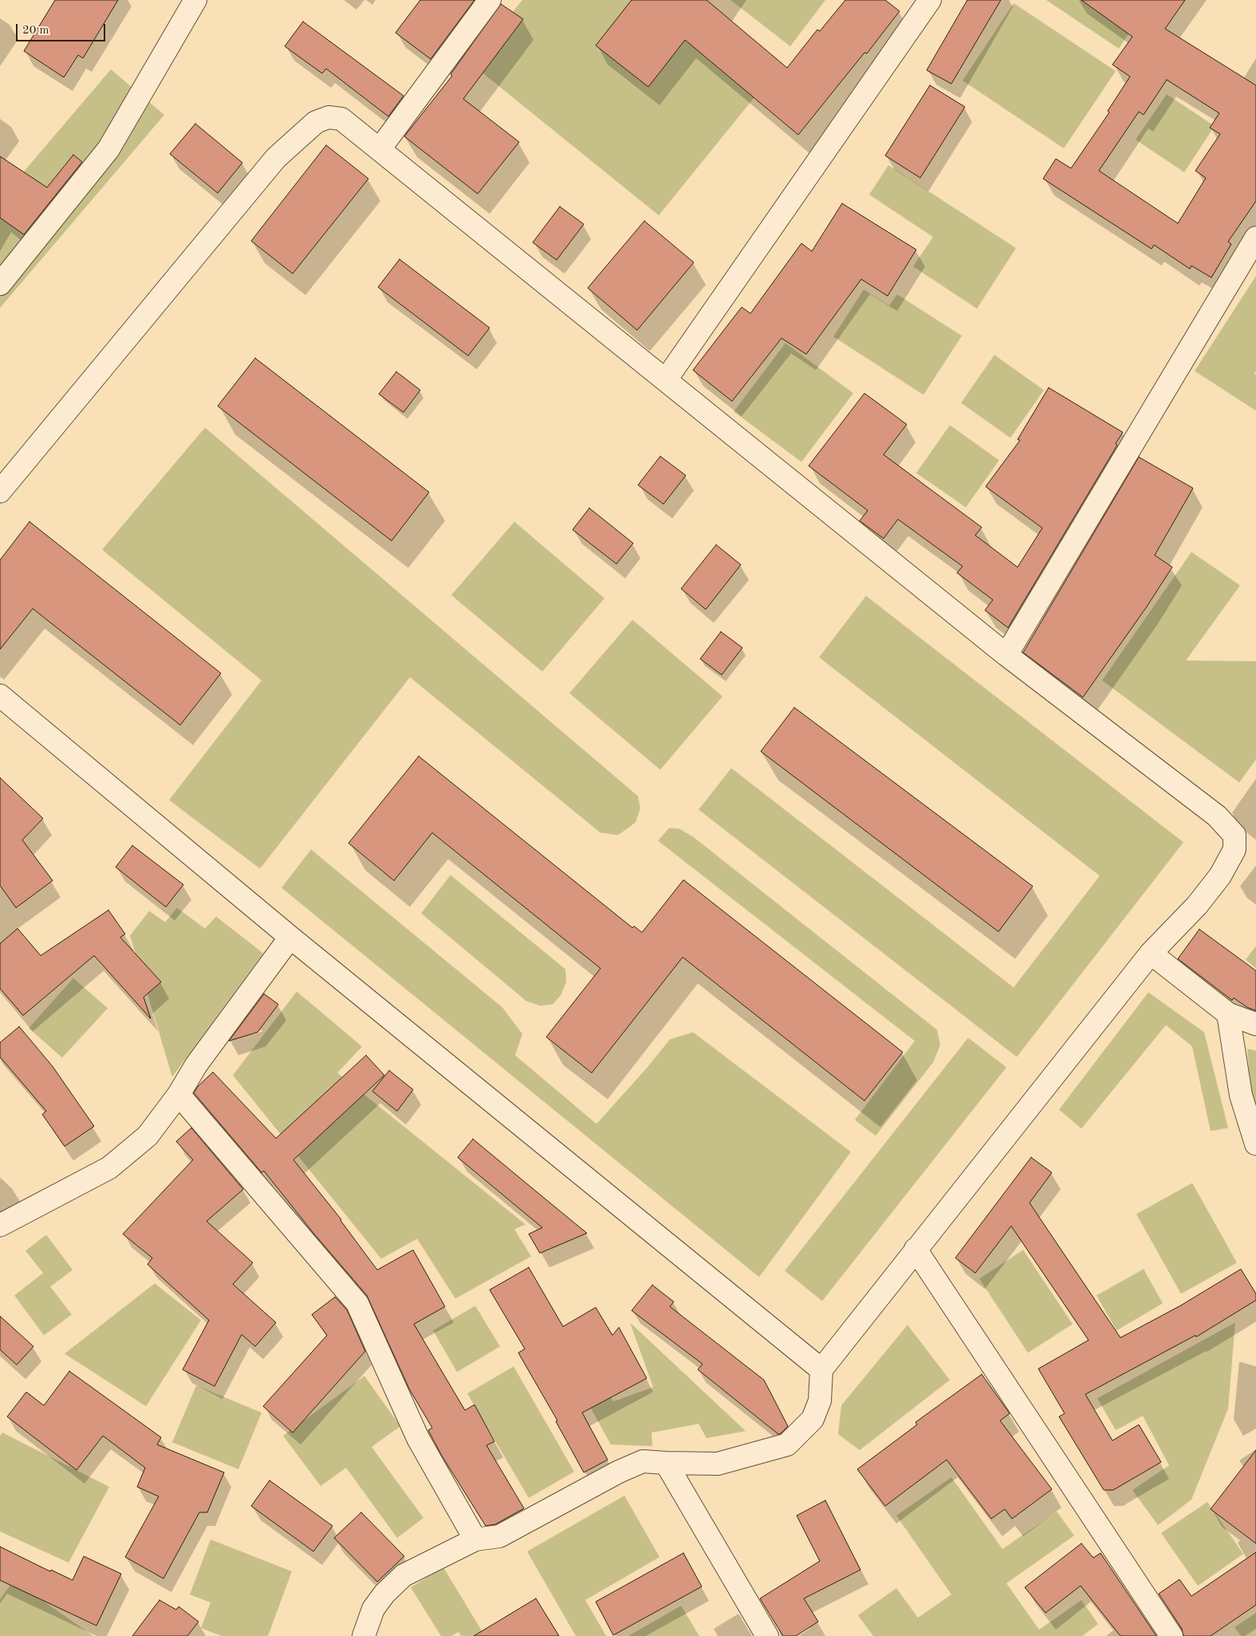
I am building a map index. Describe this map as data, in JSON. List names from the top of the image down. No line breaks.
{"scale_bar":"20 m"}
